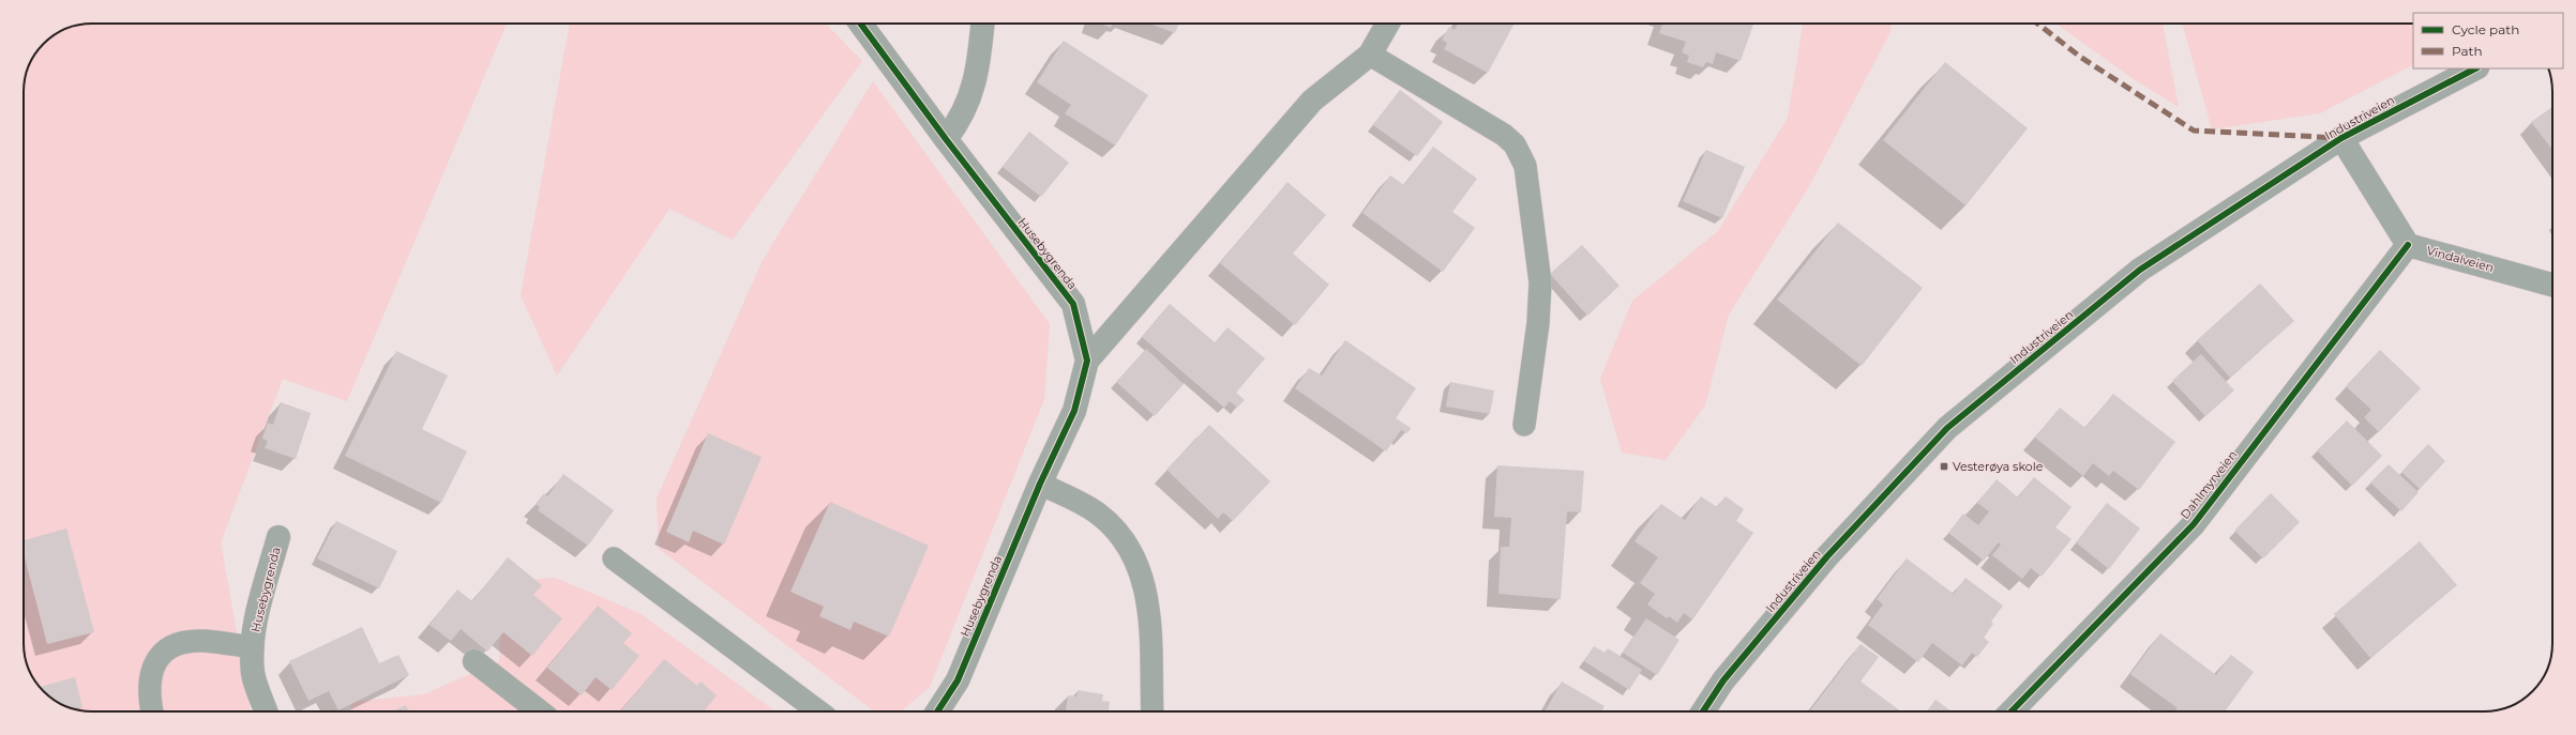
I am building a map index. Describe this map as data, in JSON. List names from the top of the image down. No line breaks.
{"streets":{"street":["Industriveien","Husebygrenda","Vindalveien","Dahlmyrveien"]},"crossings":[["Vindalveien","Dahlmyrveien"]],"places":{"transit":["Vesterøya skole"]},"legend":["Cycle path","Path"]}
